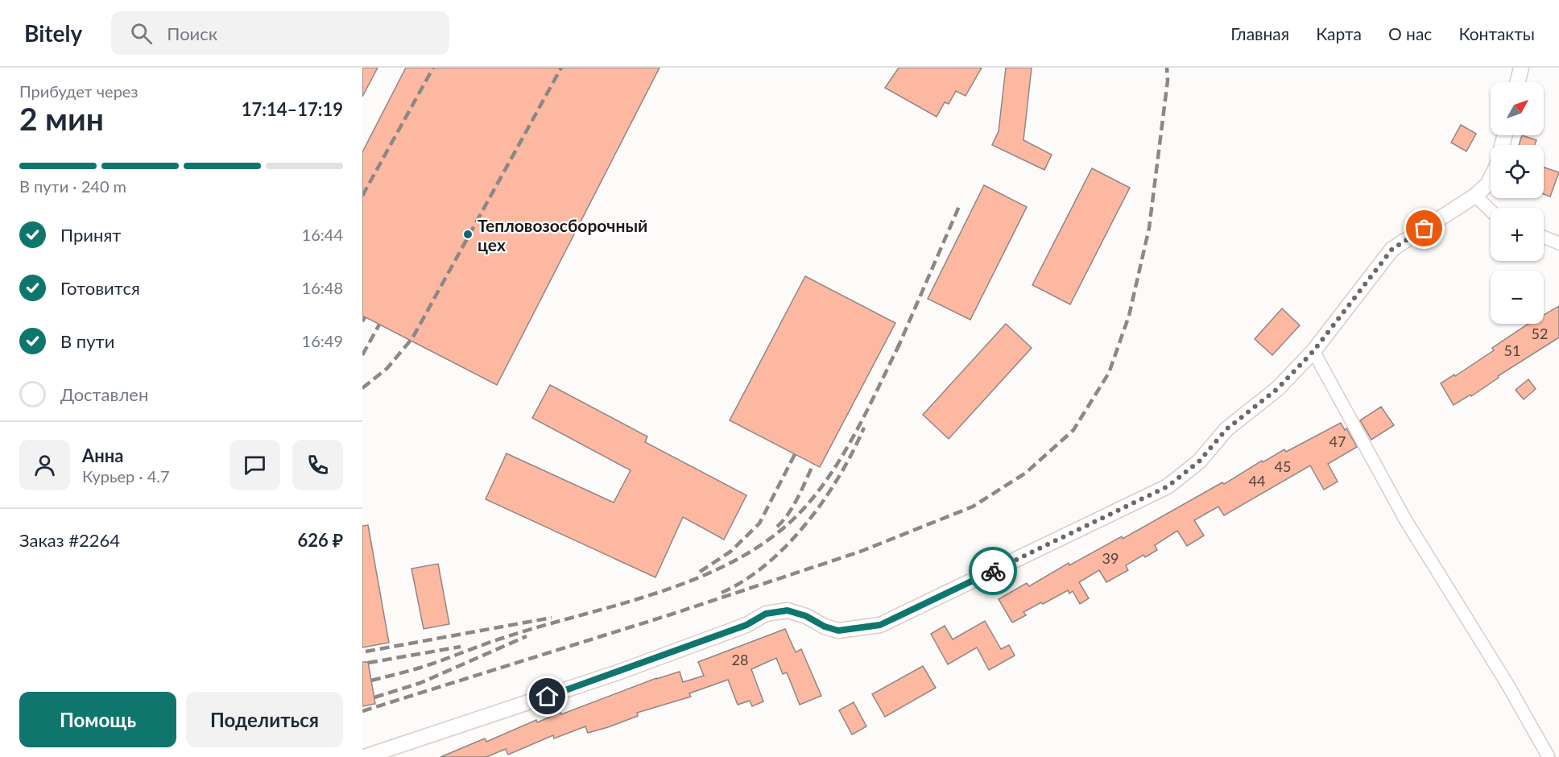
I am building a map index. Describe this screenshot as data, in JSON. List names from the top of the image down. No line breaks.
{"places":["Тепловозосборочный цех"],"house_numbers":["52","51","47","45","44","39","28"],"north":"top right","page":{"header":"Bitely","search":"Поиск","nav":["Главная","Карта","О нас","Контакты"],"heading":["2 мин","Прибудет через","17:14–17:19"],"panel":["Анна","Курьер · 4.7","Заказ #2264","626 ₽"],"map_buttons":["+","−"],"bar":"В пути · 240 m","list":[["Принят","16:44"],["Готовится","16:48"],["В пути","16:49"],"Доставлен"],"buttons":["Помощь","Поделиться"]}}
